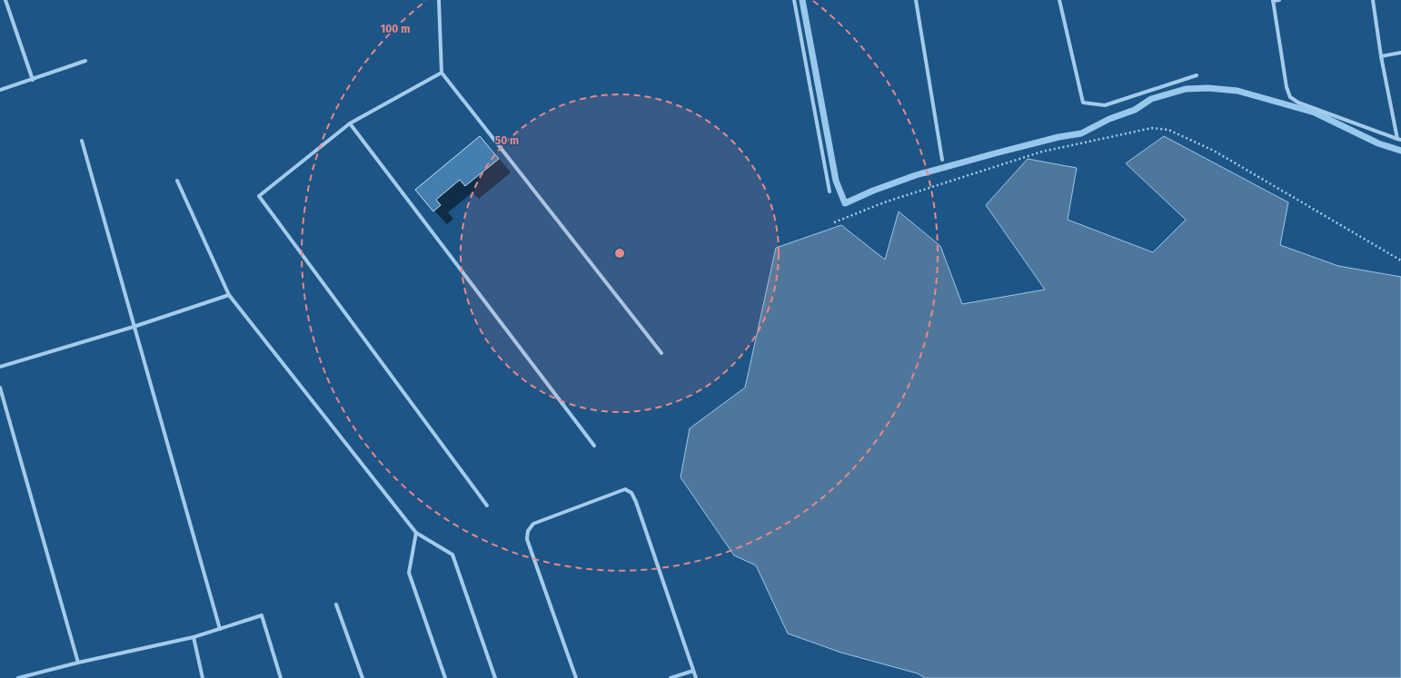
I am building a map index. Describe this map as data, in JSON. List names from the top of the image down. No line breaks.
{"rings":["100 m","50 m"]}
